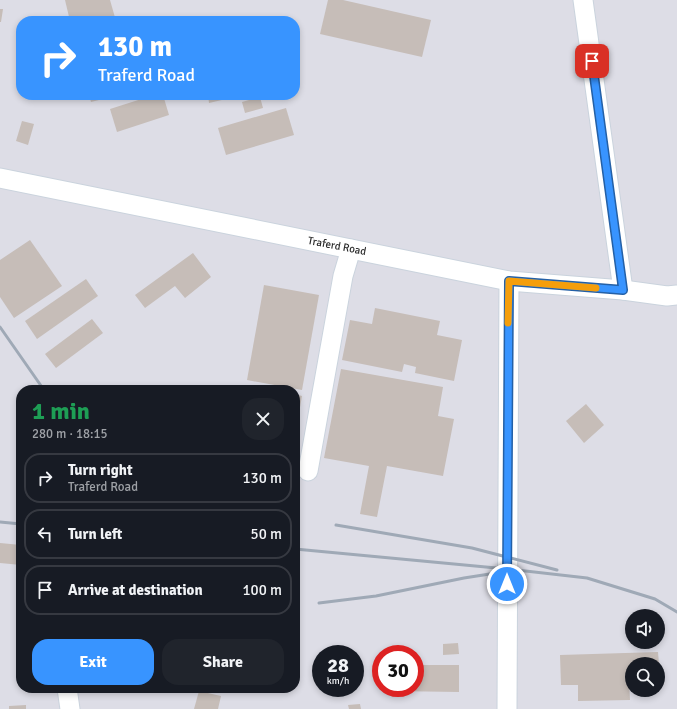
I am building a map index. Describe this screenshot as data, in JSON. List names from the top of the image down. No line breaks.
{"streets":{"street":["Traferd Road"]},"page":{"turn":["130 m","Traferd Road"],"heading":["1 min","280 m · 18:15"],"list":[{"name":"Turn right","note":"Traferd Road","value":"130 m"},{"name":"Turn left","value":"50 m"},{"name":"Arrive at destination","value":"100 m"}],"buttons":["Exit","Share"],"speed":"28 km/h","limit":"30"}}
